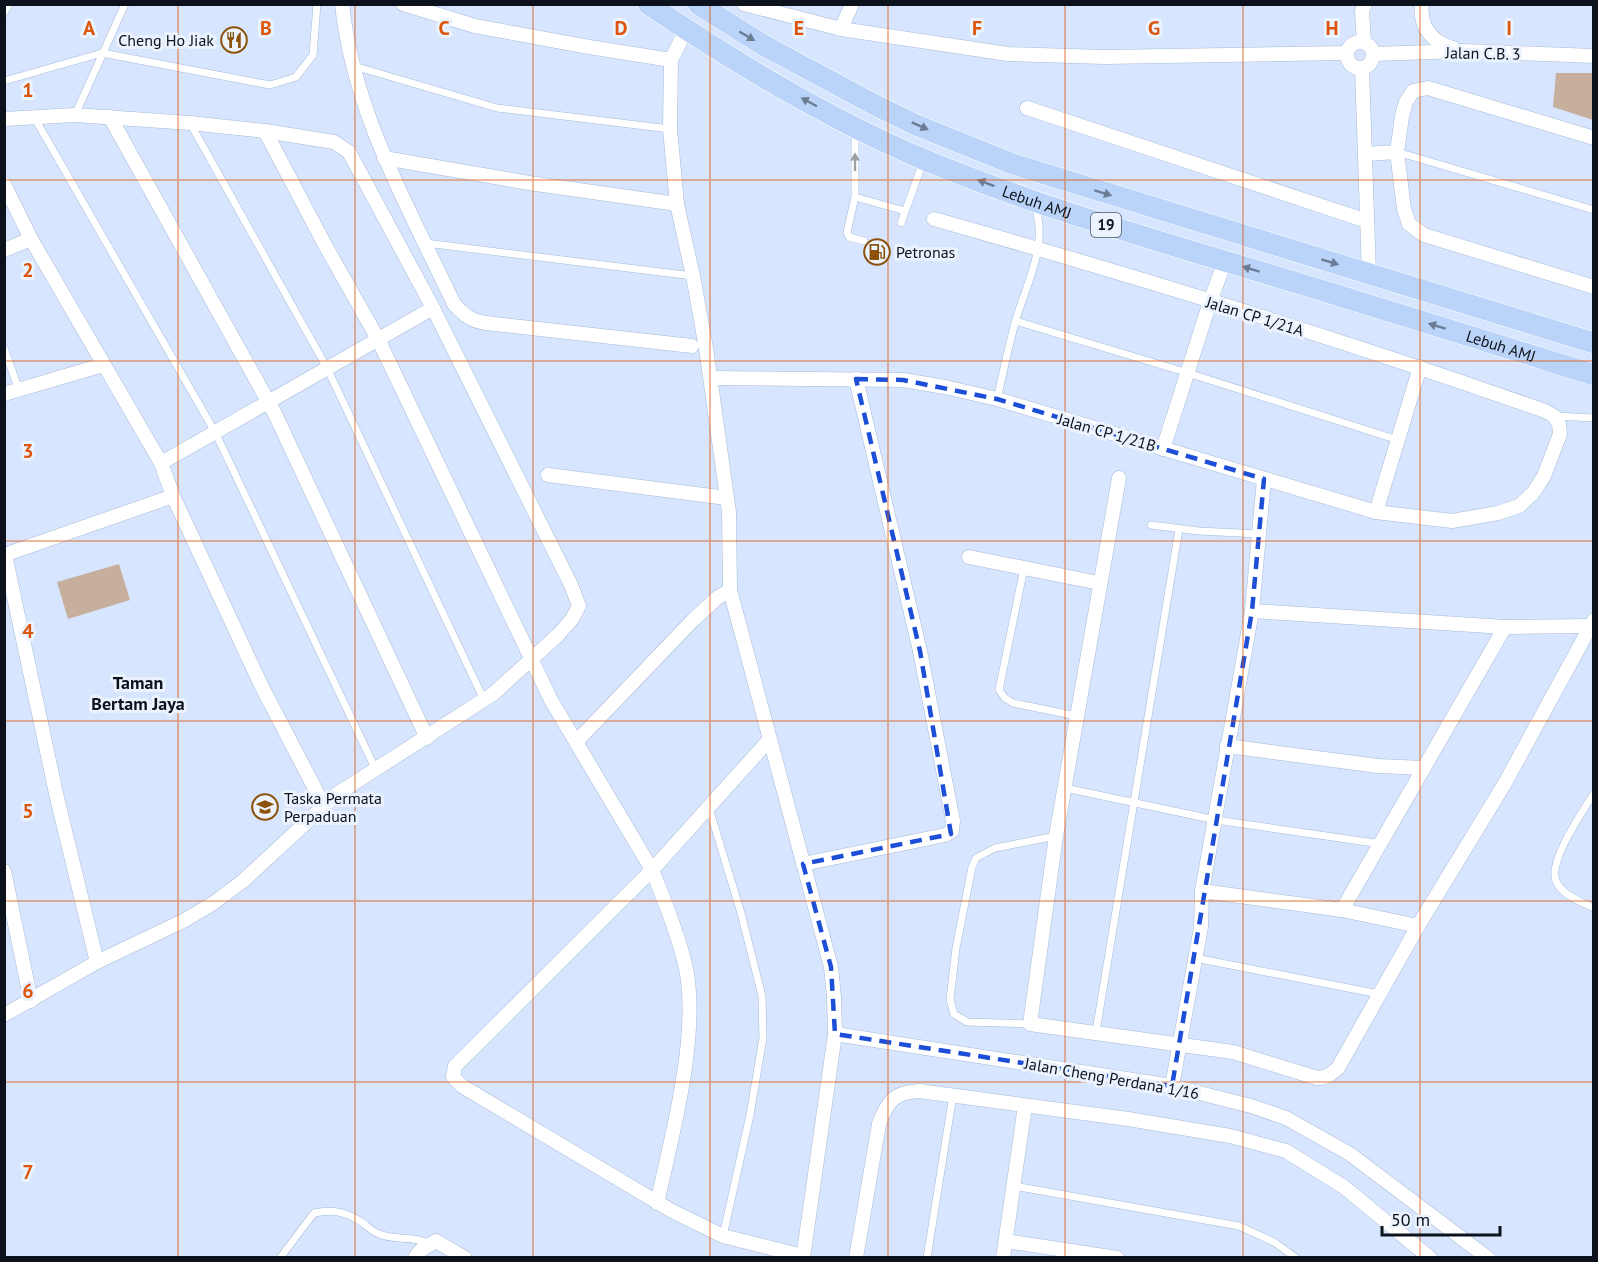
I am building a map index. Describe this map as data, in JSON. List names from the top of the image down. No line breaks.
{"streets":{"highway":["Lebuh AMJ","19"],"street":["Jalan C.B. 3","Jalan CP 1/21A","Jalan CP 1/21B","Jalan Cheng Perdana 1/16"]},"crossings":[["Jalan CP 1/21A","Jalan CP 1/21B"]],"districts":["Taman Bertam Jaya"],"places":{"restaurant":["Cheng Ho Jiak"],"fuel station":["Petronas"],"school or university":["Taska Permata Perpaduan"]},"scale_bar":"50 m","grid":{"columns":["A","B","C","D","E","F","G","H","I"],"rows":["1","2","3","4","5","6","7"]}}
